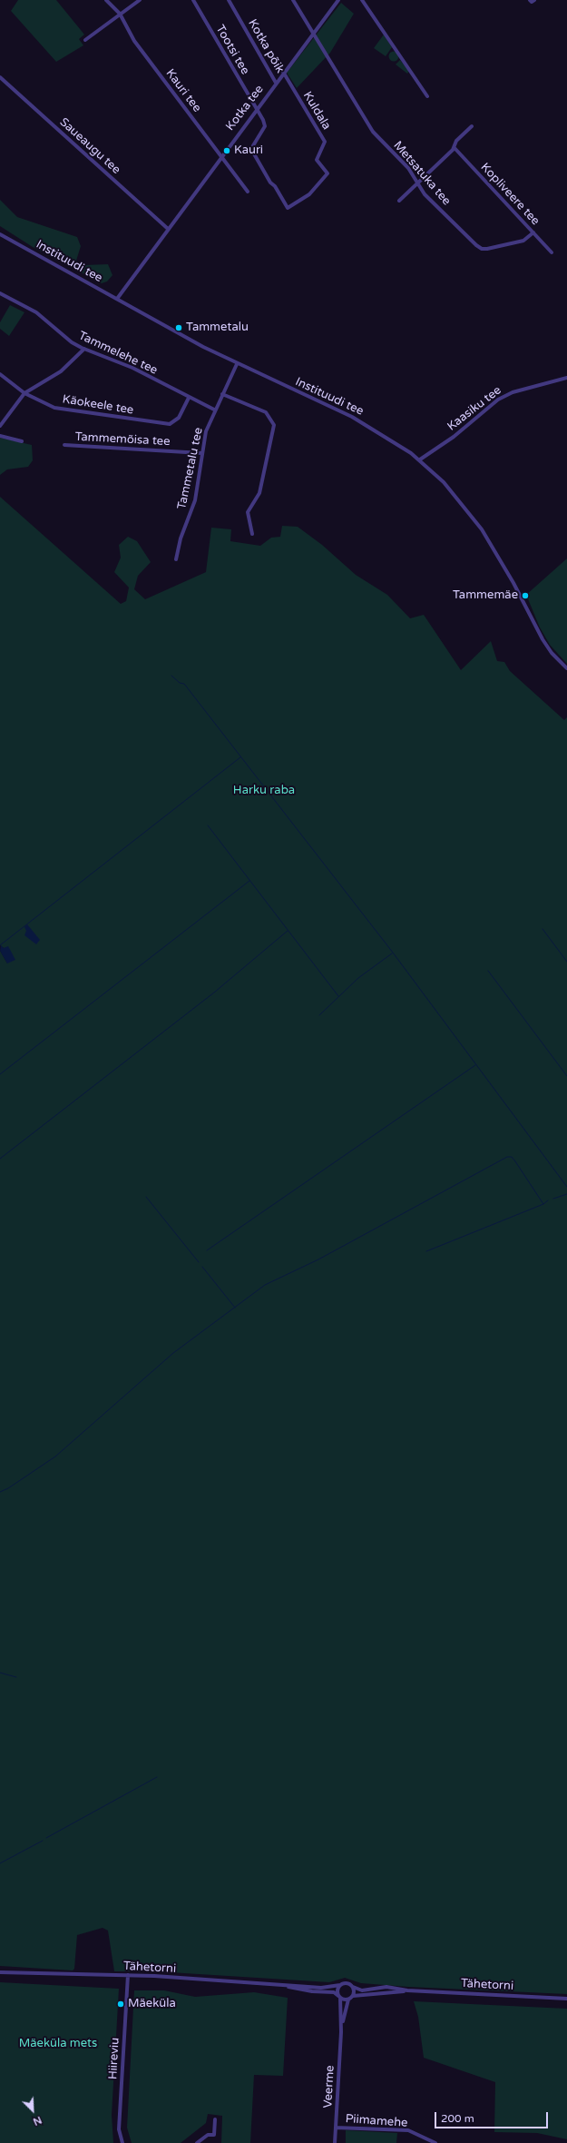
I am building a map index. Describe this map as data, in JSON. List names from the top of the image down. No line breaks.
{"streets":{"street":["Kotka põik","Tootsi tee","Kauri tee","Kotka tee","Kuldala","Saueaugu tee","Metsatuka tee","Kopliveere tee","Instituudi tee","Tammelehe tee","Käokeele tee","Kaasiku tee","Tammemõisa tee","Tammetalu tee","Tähetorni","Hiireviu","Veerme","Piimamehe"]},"crossings":[["Kotka põik","Kotka tee"],["Tootsi tee","Kotka tee"],["Tootsi tee","Kuldala"],["Kauri tee","Kotka tee"],["Kotka tee","Kuldala"],["Kotka tee","Saueaugu tee"],["Kotka tee","Metsatuka tee"],["Kotka tee","Instituudi tee"],["Metsatuka tee","Kopliveere tee"],["Instituudi tee","Kaasiku tee"],["Instituudi tee","Tammetalu tee"],["Tammelehe tee","Käokeele tee"],["Tammelehe tee","Tammetalu tee"],["Tammemõisa tee","Tammetalu tee"],["Tähetorni","Hiireviu"],["Tähetorni","Veerme"],["Veerme","Piimamehe"]],"parks":["Harku raba","Mäeküla mets"],"places":["Kauri","Tammetalu","Tammemäe","Mäeküla"],"scale_bar":"200 m","north":"bottom right"}
